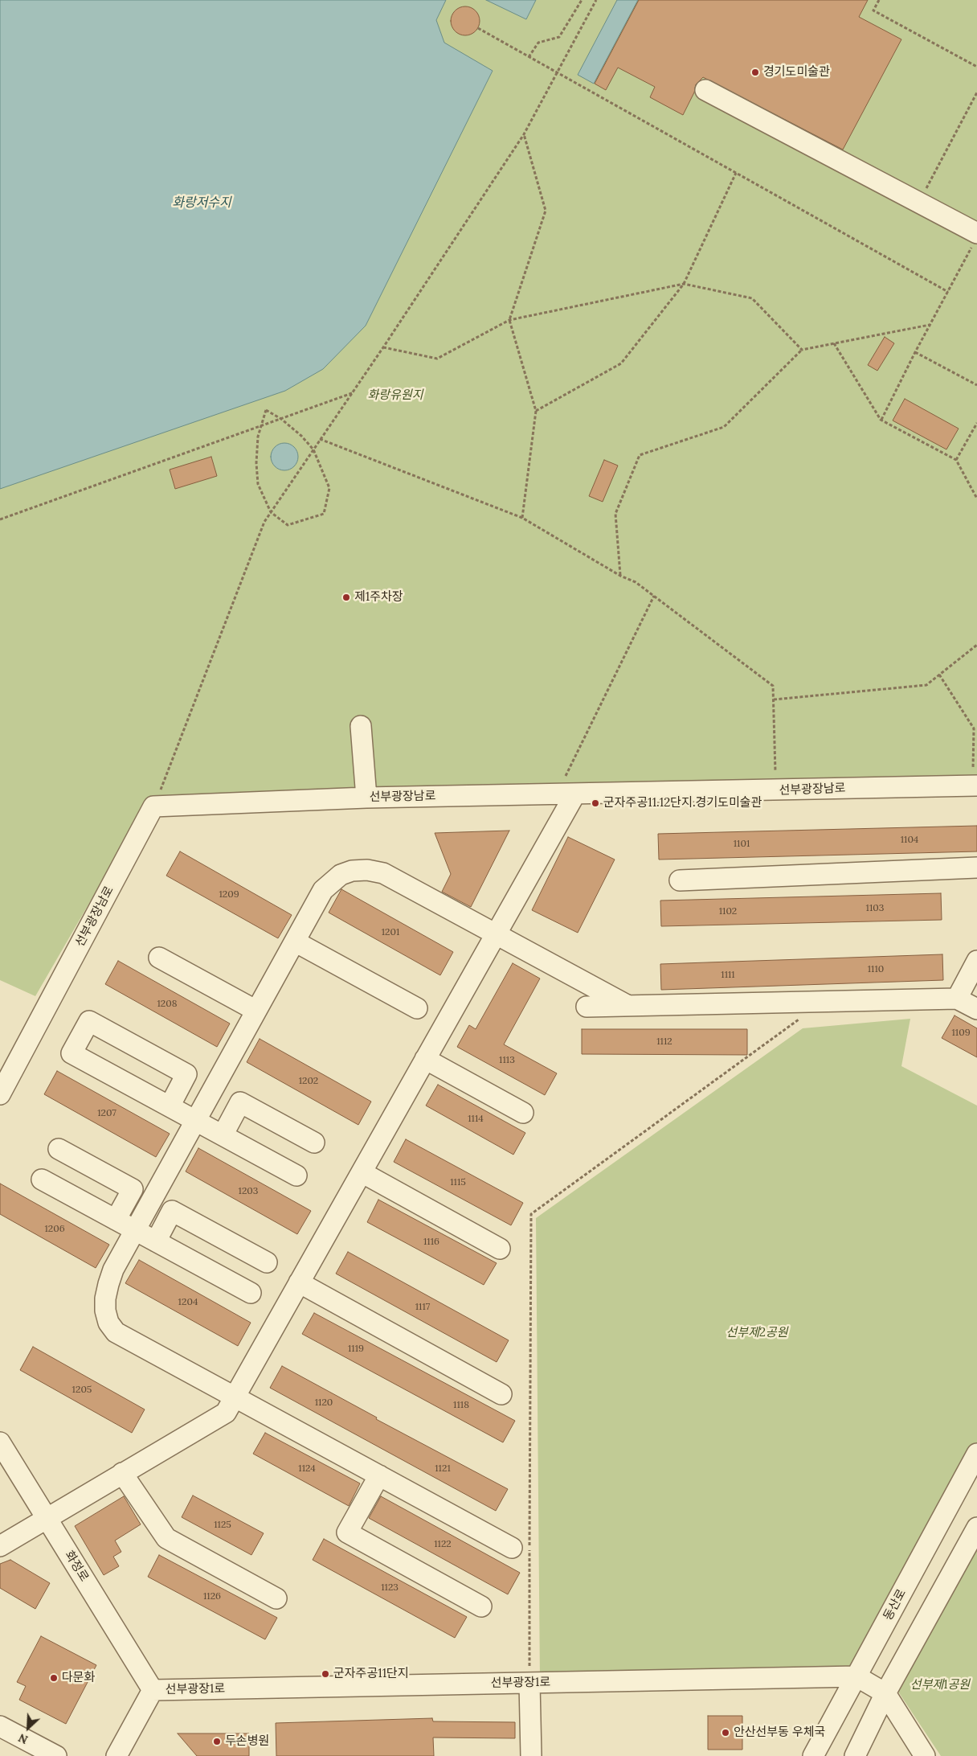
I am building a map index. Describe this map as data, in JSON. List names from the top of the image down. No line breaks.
{"streets":{"street":["선부광장남로","화정로","동산로","선부광장1로"]},"crossings":[["화정로","선부광장1로"],["동산로","선부광장1로"]],"water":["화랑저수지"],"parks":["화랑유원지","선부제2공원","선부제1공원"],"places":["경기도미술관","제1주차장","군자주공11.12단지.경기도미술관","군자주공11단지","다문화","안산선부동 우체국","두손병원"],"house_numbers":["1104","1101","1209","1103","1102","1201","1110","1111","1208","1109","1112","1113","1202","1207","1114","1115","1203","1206","1116","1204","1117","1119","1205","1120","1118","1124","1121","1125","1122","1123","1126"],"north":"bottom left"}
